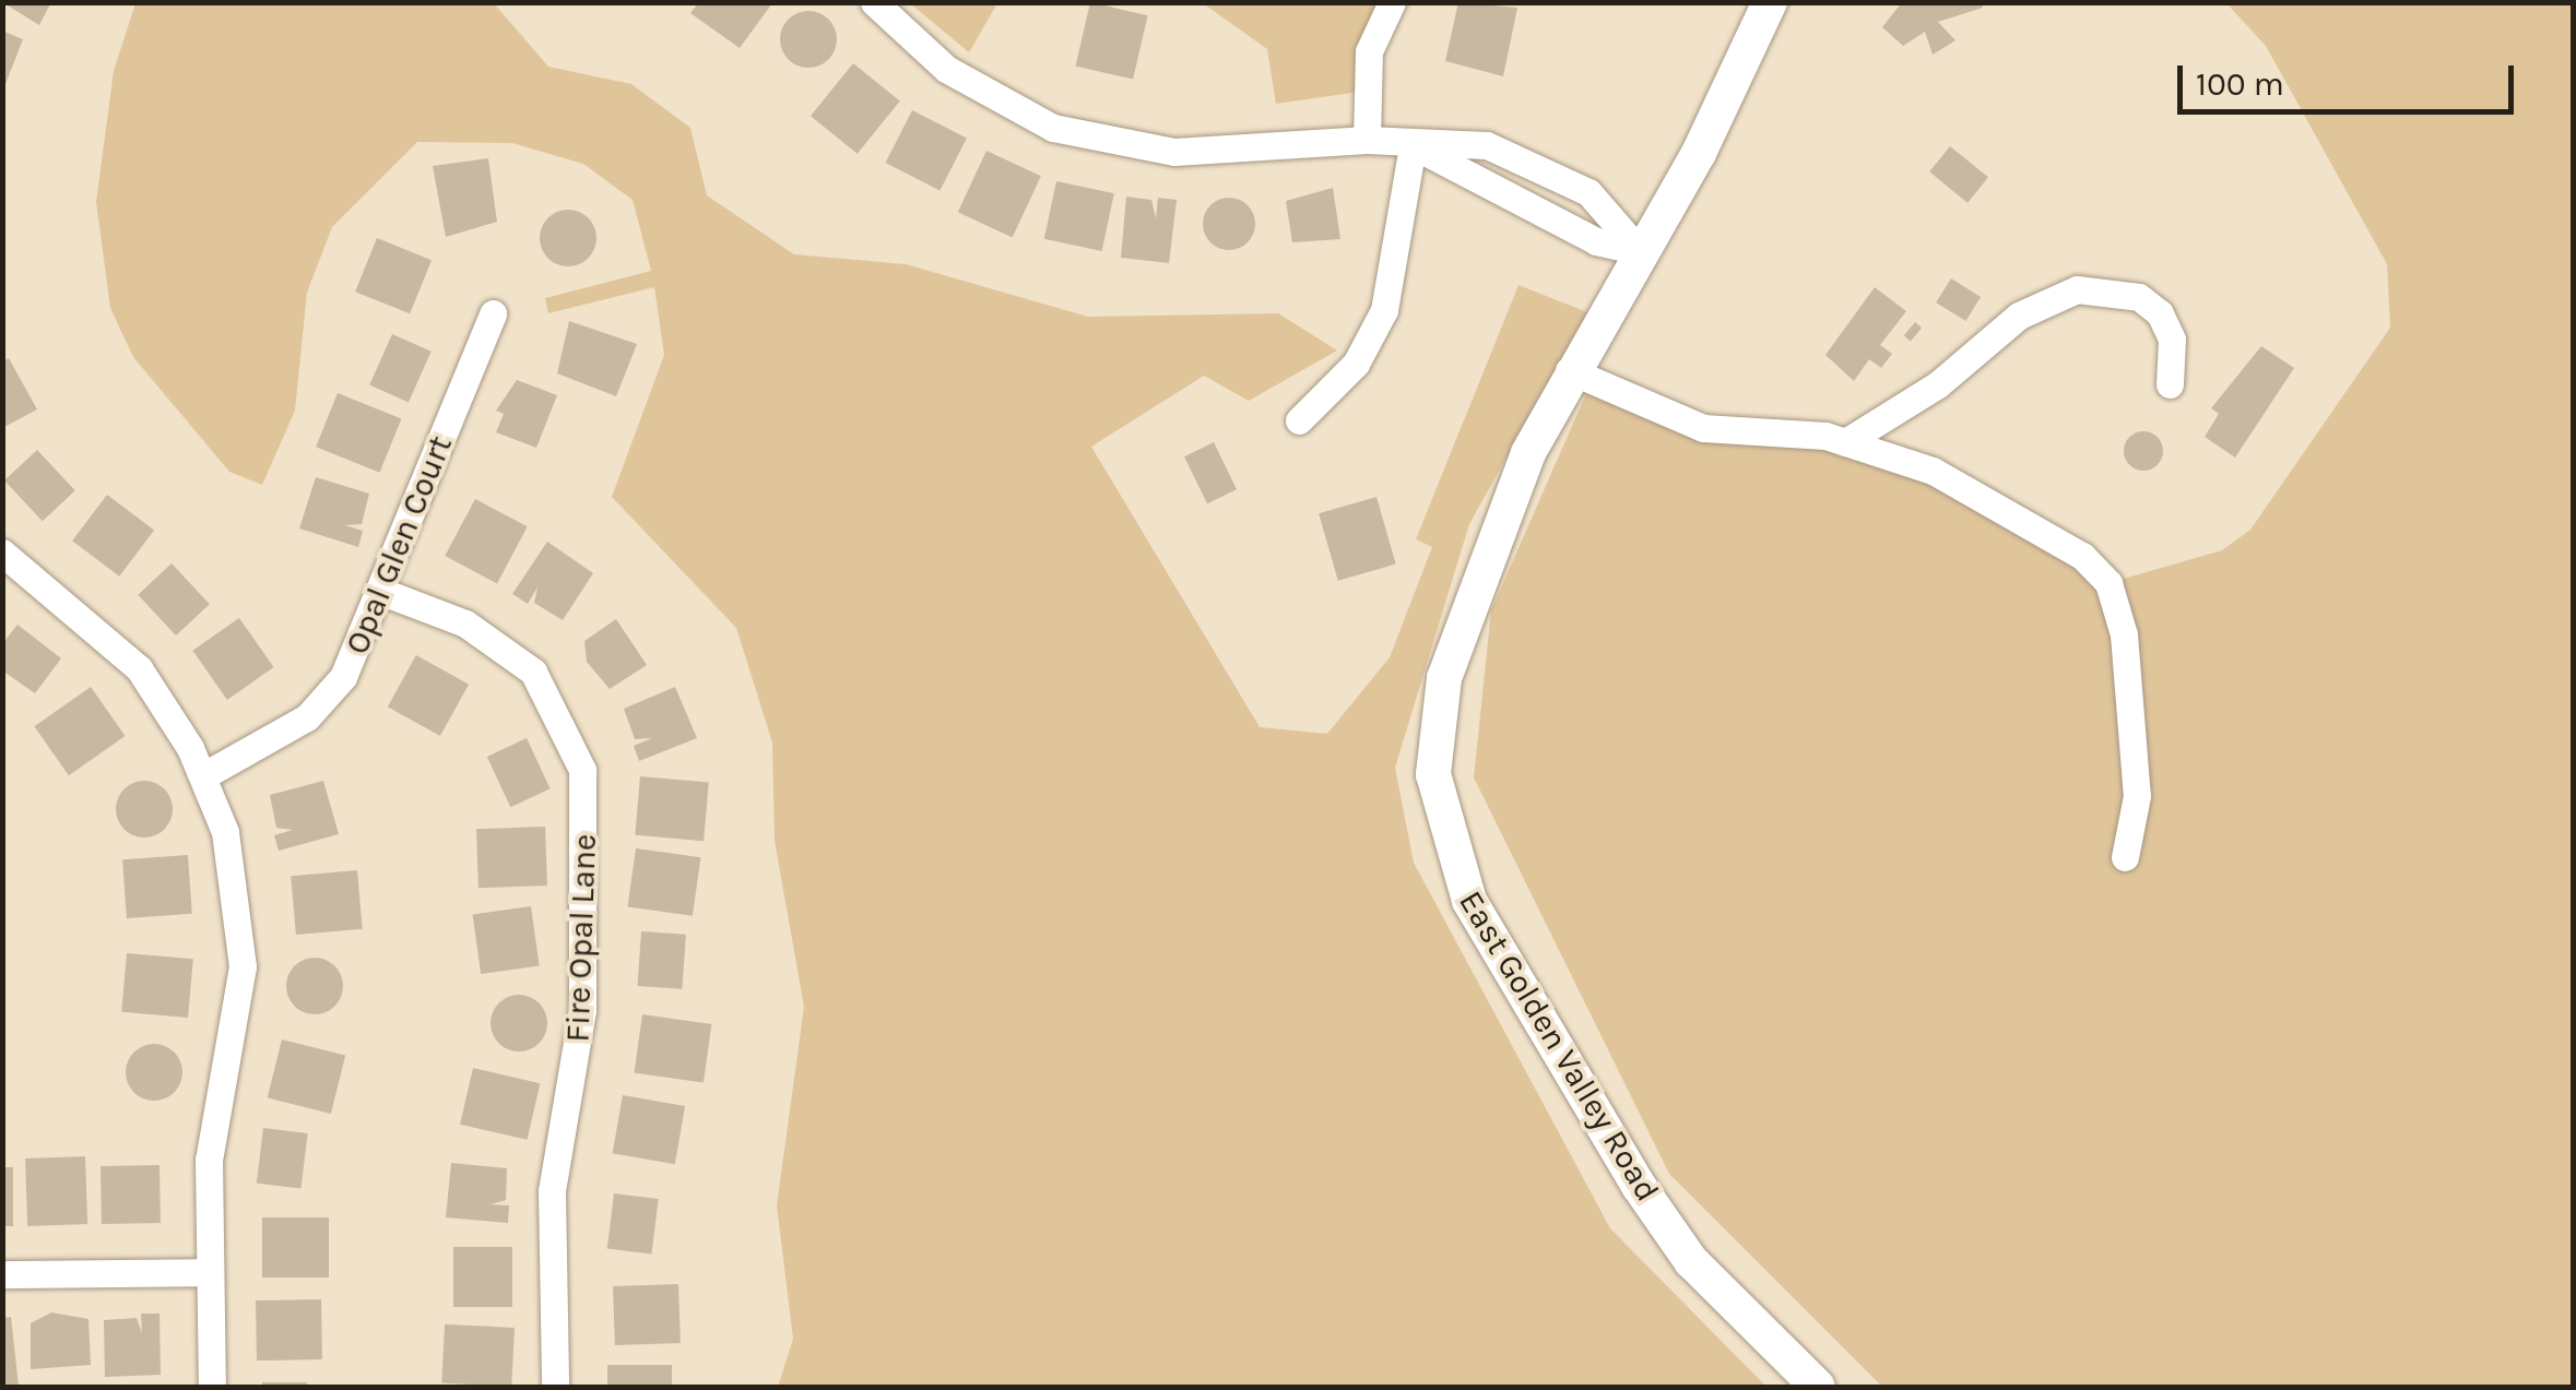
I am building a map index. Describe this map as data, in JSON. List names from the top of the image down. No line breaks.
{"streets":{"main road":["East Golden Valley Road"],"street":["Opal Glen Court","Fire Opal Lane"]},"crossings":[["Opal Glen Court","Fire Opal Lane"]],"scale_bar":"100 m"}
